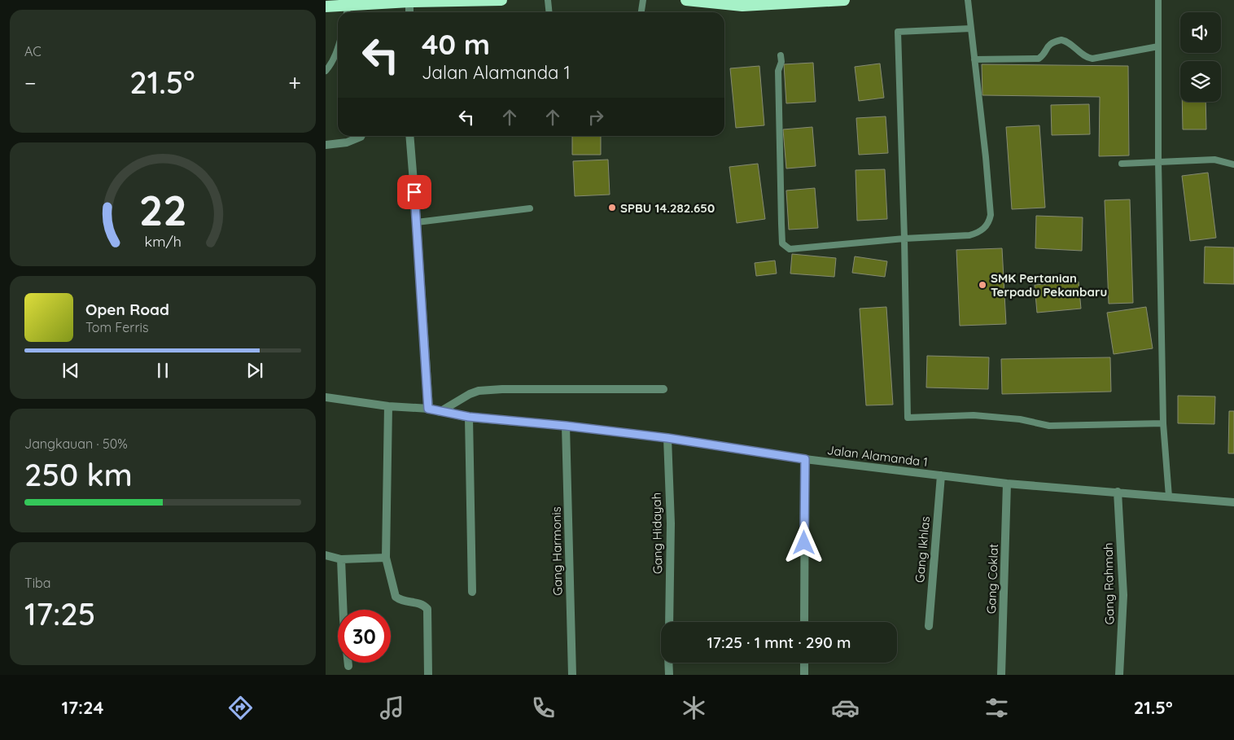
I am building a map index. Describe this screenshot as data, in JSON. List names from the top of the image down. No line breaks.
{"streets":{"street":["Jalan Alamanda 1","Gang Hidayah","Gang Ikhlas","Gang Harmonis","Gang Coklat","Gang Rahmah"]},"crossings":[["Jalan Alamanda 1","Gang Hidayah"],["Jalan Alamanda 1","Gang Ikhlas"],["Jalan Alamanda 1","Gang Harmonis"],["Jalan Alamanda 1","Gang Coklat"],["Jalan Alamanda 1","Gang Rahmah"]],"places":["SPBU 14.282.650","SMK Pertanian Terpadu Pekanbaru"],"page":{"tile":["AC",["Jangkauan · 50%","250 km"],["Tiba","17:25"]],"turn":["40 m","Jalan Alamanda 1"],"heat":["−","21.5°","+"],"song":["Open Road","Tom Ferris"],"limit":"30","trip":"17:25 · 1 mnt · 290 m","tabs":["17:24","21.5°"],"gauge":["22","km/h"]}}
